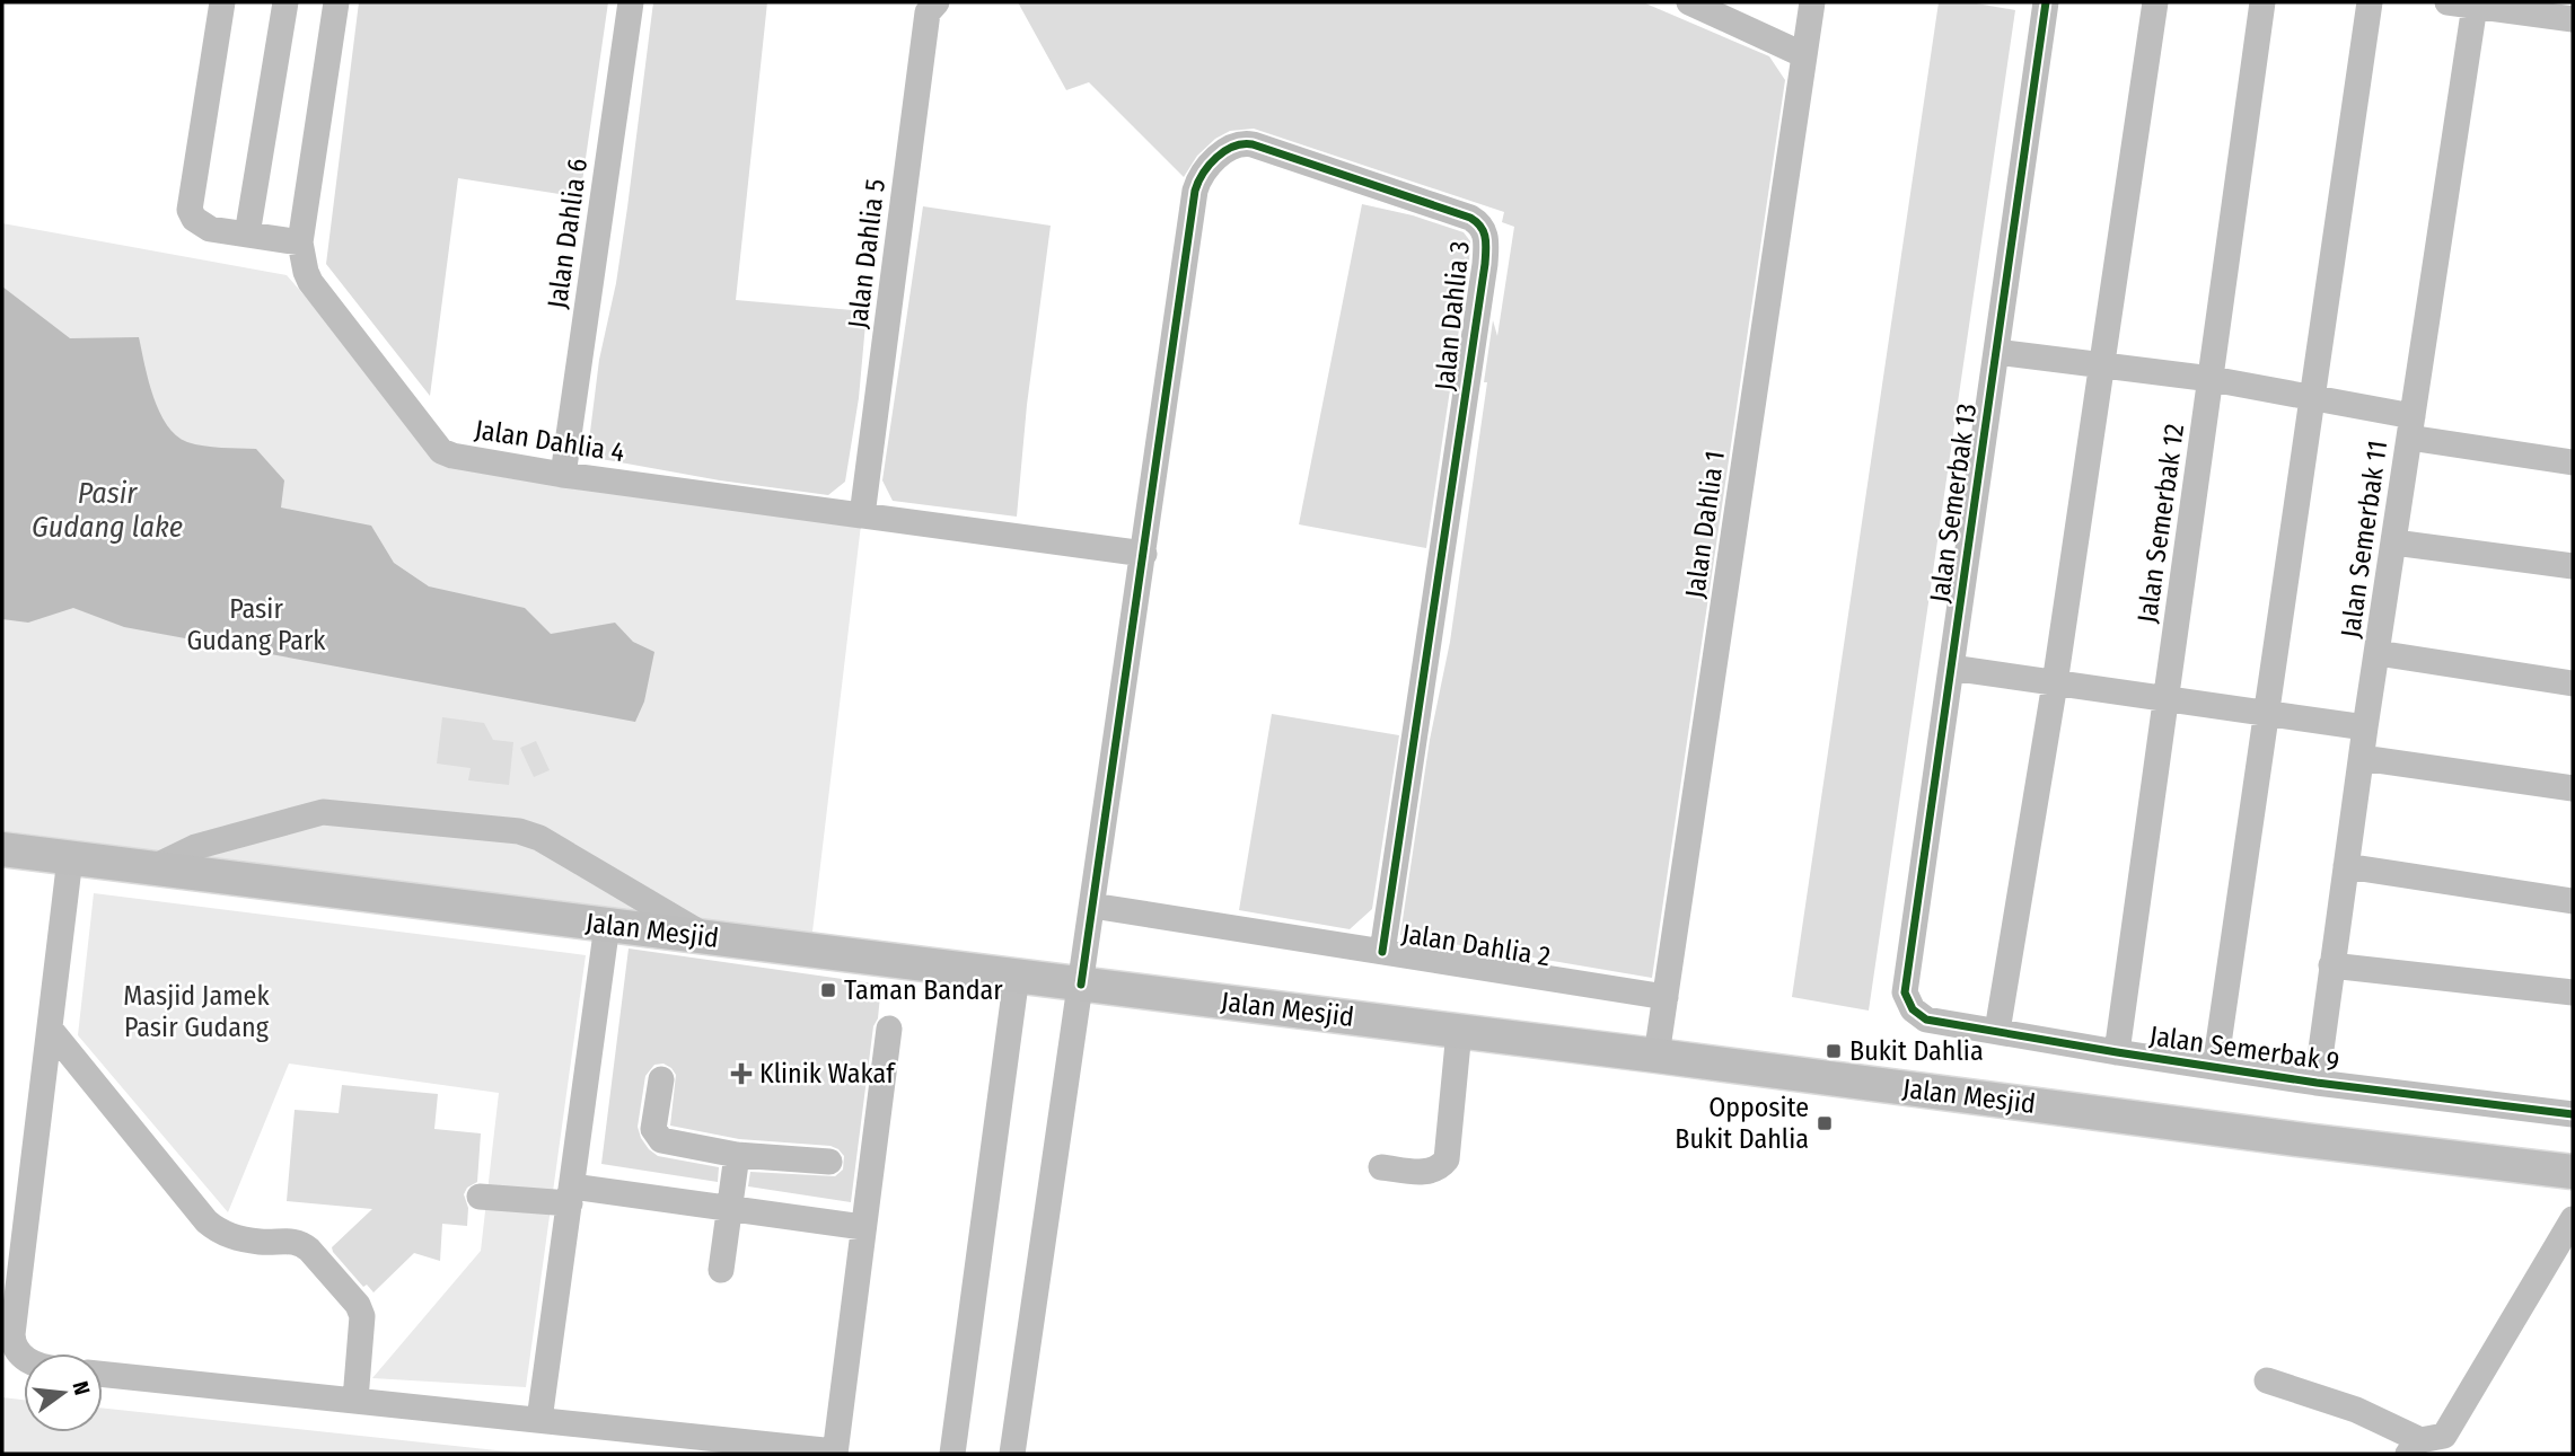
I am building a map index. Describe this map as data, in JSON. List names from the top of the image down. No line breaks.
{"streets":{"main road":["Jalan Mesjid"],"street":["Jalan Dahlia 6","Jalan Dahlia 5","Jalan Dahlia 3","Jalan Dahlia 4","Jalan Semerbak 13","Jalan Semerbak 12","Jalan Dahlia 1","Jalan Semerbak 11","Jalan Dahlia 2","Jalan Semerbak 9"]},"crossings":[["Jalan Dahlia 6","Jalan Dahlia 4"],["Jalan Dahlia 5","Jalan Dahlia 4"],["Jalan Dahlia 3","Jalan Dahlia 4"],["Jalan Dahlia 3","Jalan Mesjid"],["Jalan Dahlia 3","Jalan Dahlia 2"],["Jalan Semerbak 13","Jalan Semerbak 9"],["Jalan Semerbak 12","Jalan Semerbak 9"],["Jalan Dahlia 1","Jalan Mesjid"],["Jalan Dahlia 1","Jalan Dahlia 2"],["Jalan Semerbak 11","Jalan Semerbak 9"]],"water":["Pasir Gudang lake"],"parks":["Pasir Gudang Park","Masjid Jamek Pasir Gudang"],"places":{"transit":["Taman Bandar","Bukit Dahlia","Opposite Bukit Dahlia"],"health":["Klinik Wakaf"]},"north":"right"}
